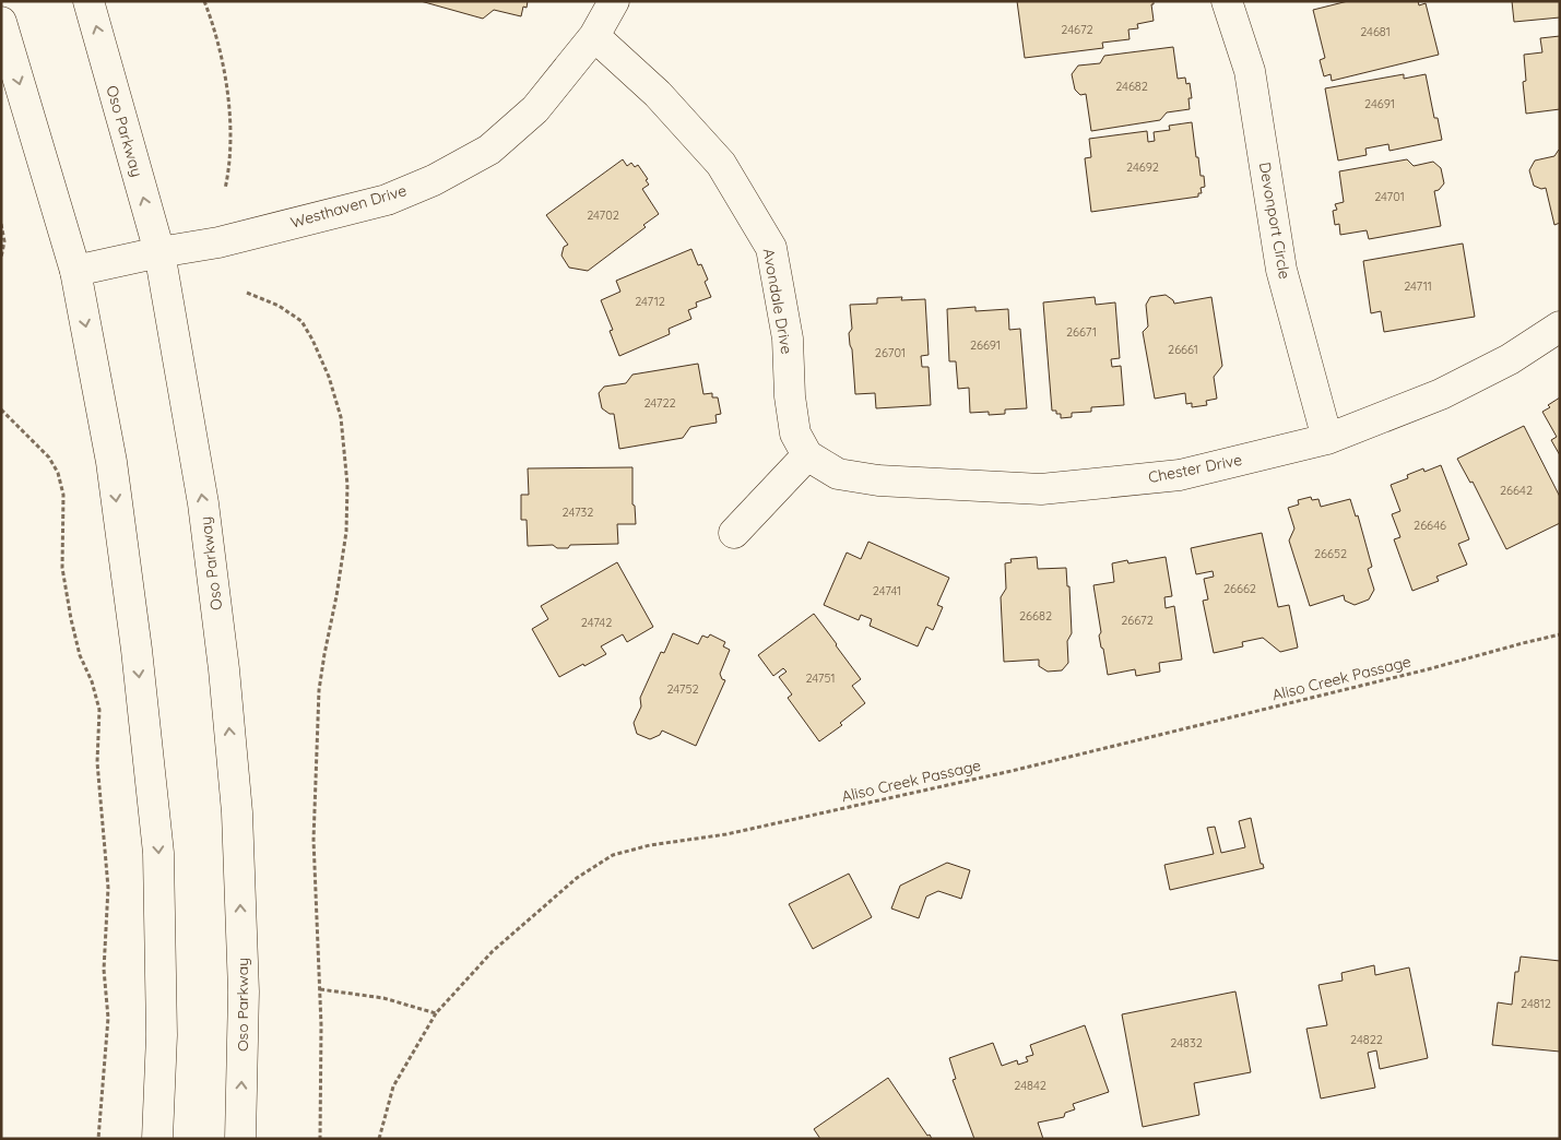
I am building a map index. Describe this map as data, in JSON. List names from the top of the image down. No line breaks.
{"streets":{"street":["Oso Parkway","Westhaven Drive","Devonport Circle","Avondale Drive","Chester Drive"],"path":["Aliso Creek Passage"]},"crossings":[["Oso Parkway","Westhaven Drive"],["Westhaven Drive","Avondale Drive"],["Devonport Circle","Chester Drive"],["Avondale Drive","Chester Drive"]],"house_numbers":["24672","24681","24682","24691","24692","24701","24702","24711","24712","26671","26691","26661","26701","24722","26642","24732","26646","26652","26662","24741","26682","26672","24742","24751","24752","24812","24822","24832","24842"]}
